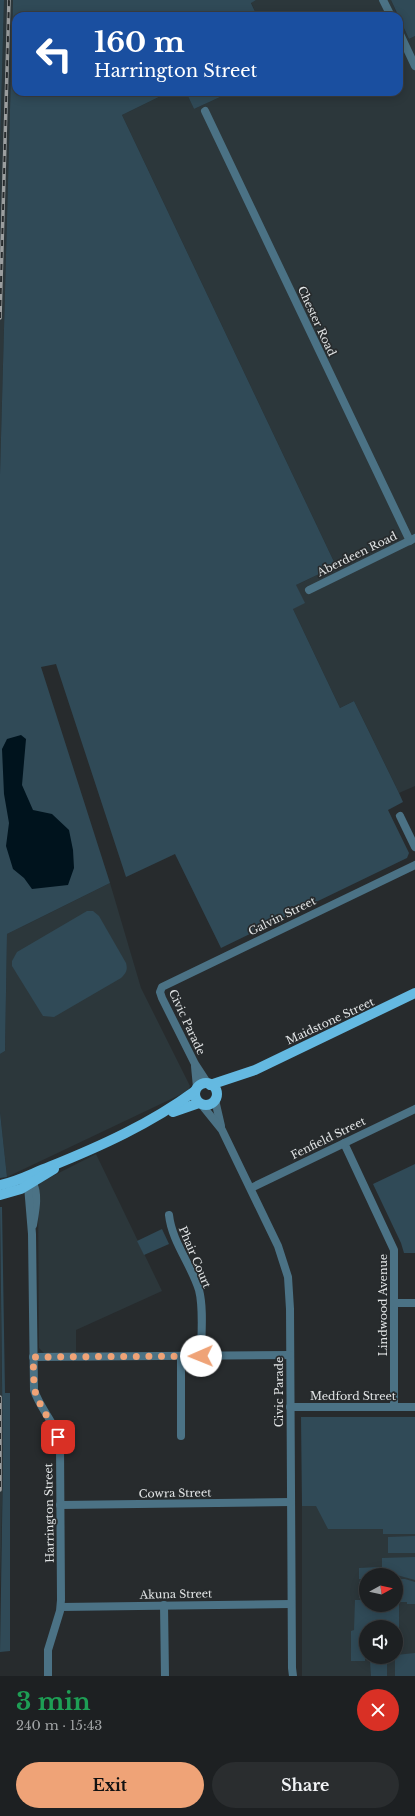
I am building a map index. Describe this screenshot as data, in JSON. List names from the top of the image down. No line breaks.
{"streets":{"main road":["Maidstone Street"],"street":["Chester Road","Aberdeen Road","Galvin Street","Civic Parade","Fenfield Street","Phair Court","Lindwood Avenue","Medford Street","Cowra Street","Harrington Street","Akuna Street"]},"crossings":[["Chester Road","Aberdeen Road"],["Galvin Street","Civic Parade"],["Maidstone Street","Civic Parade"],["Civic Parade","Fenfield Street"],["Civic Parade","Medford Street"],["Civic Parade","Cowra Street"],["Civic Parade","Akuna Street"],["Fenfield Street","Lindwood Avenue"],["Lindwood Avenue","Medford Street"],["Cowra Street","Harrington Street"],["Harrington Street","Akuna Street"]],"north":"right","page":{"turn":["160 m","Harrington Street"],"heading":["3 min","240 m · 15:43"],"buttons":["Exit","Share"]}}
